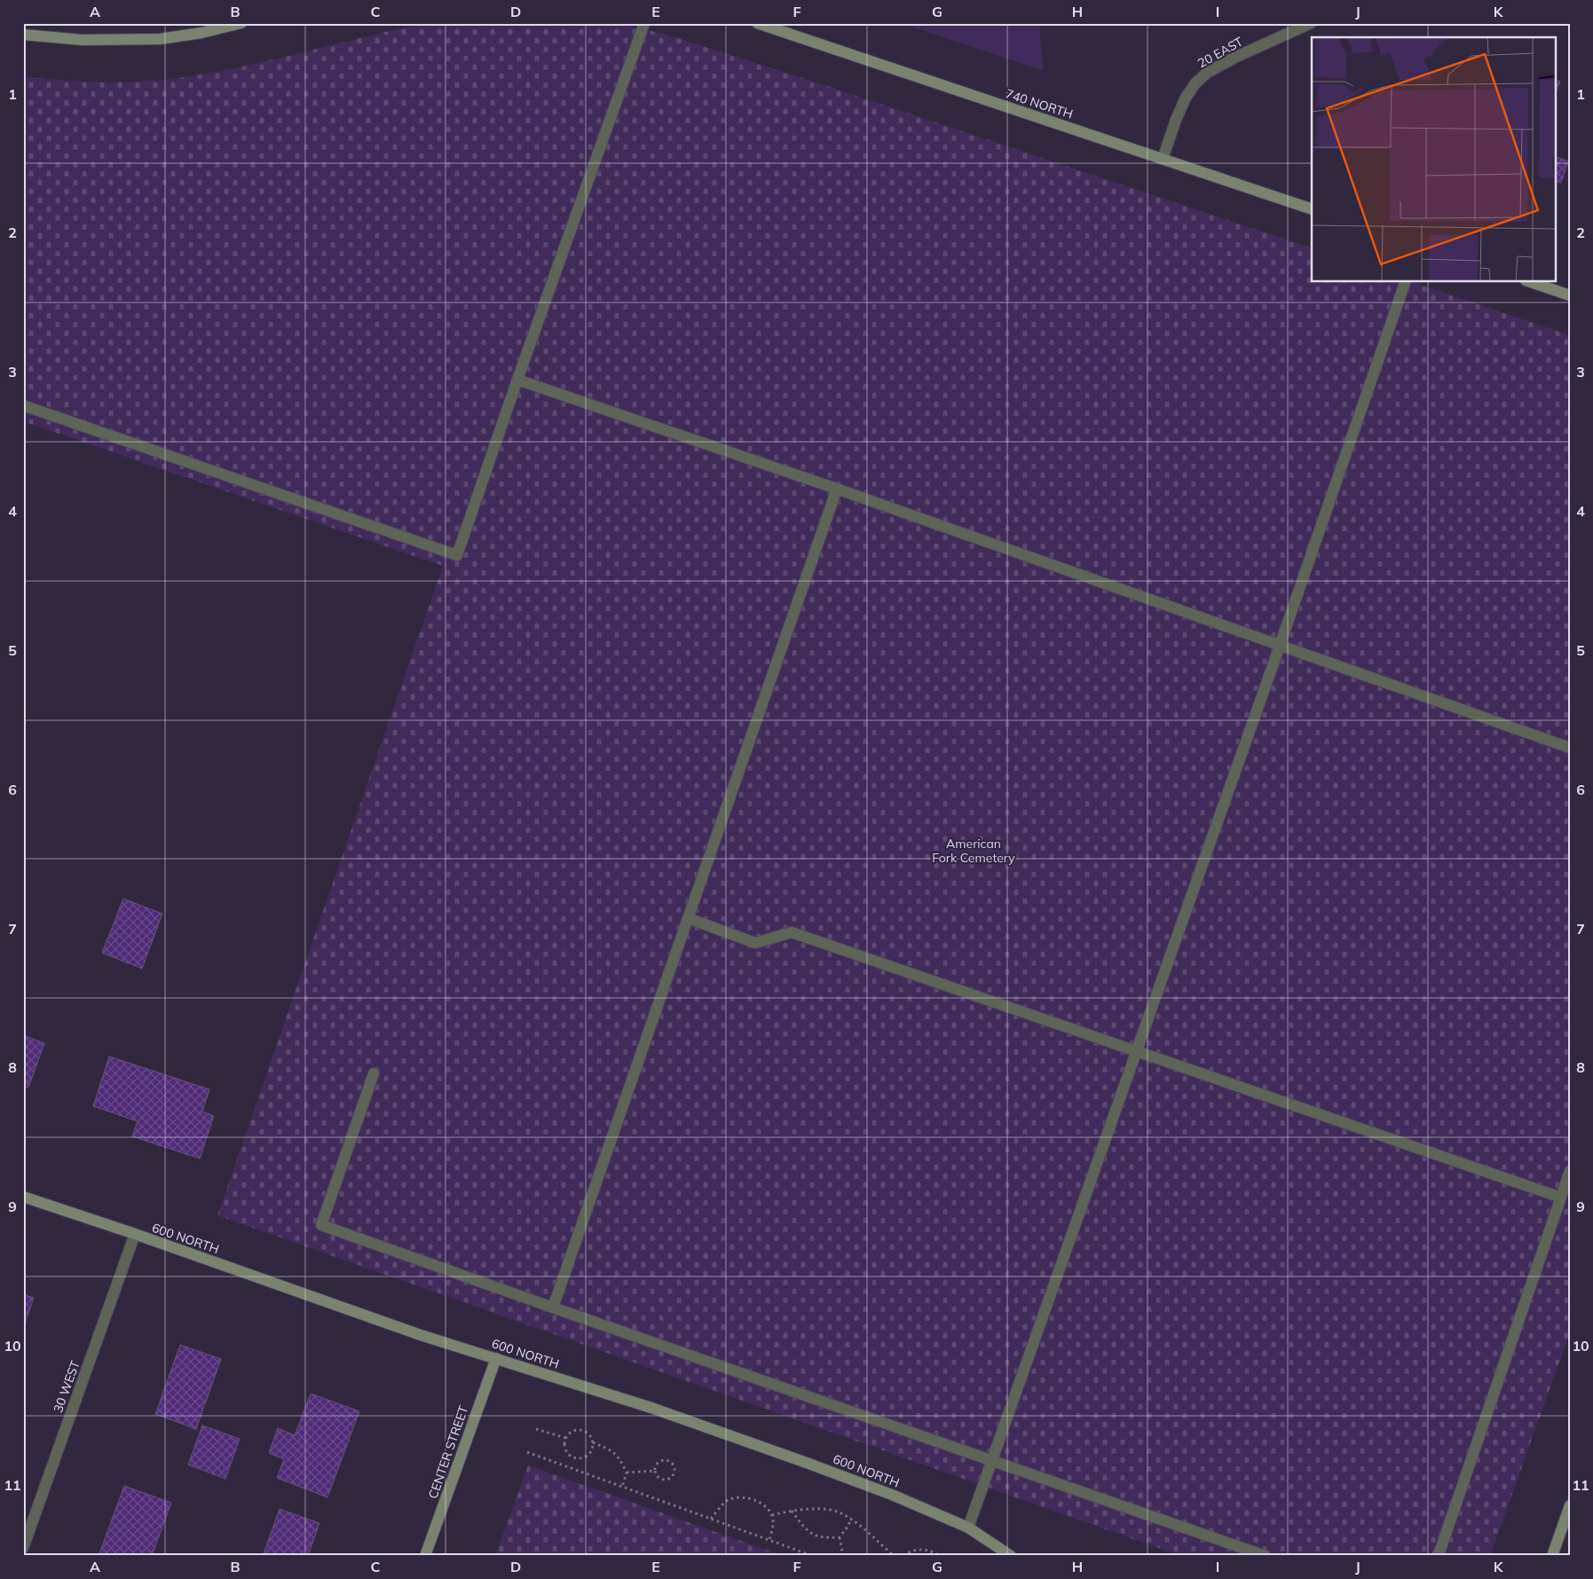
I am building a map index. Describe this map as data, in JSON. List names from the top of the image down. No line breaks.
{"streets":{"street":["20 EAST","740 NORTH","600 NORTH","30 WEST","CENTER STREET"]},"crossings":[["20 EAST","740 NORTH"],["600 NORTH","30 WEST"],["600 NORTH","CENTER STREET"]],"parks":["American Fork Cemetery"],"grid":{"columns":["A","B","C","D","E","F","G","H","I","J","K"],"rows":["1","2","3","4","5","6","7","8","9","10","11"]}}
